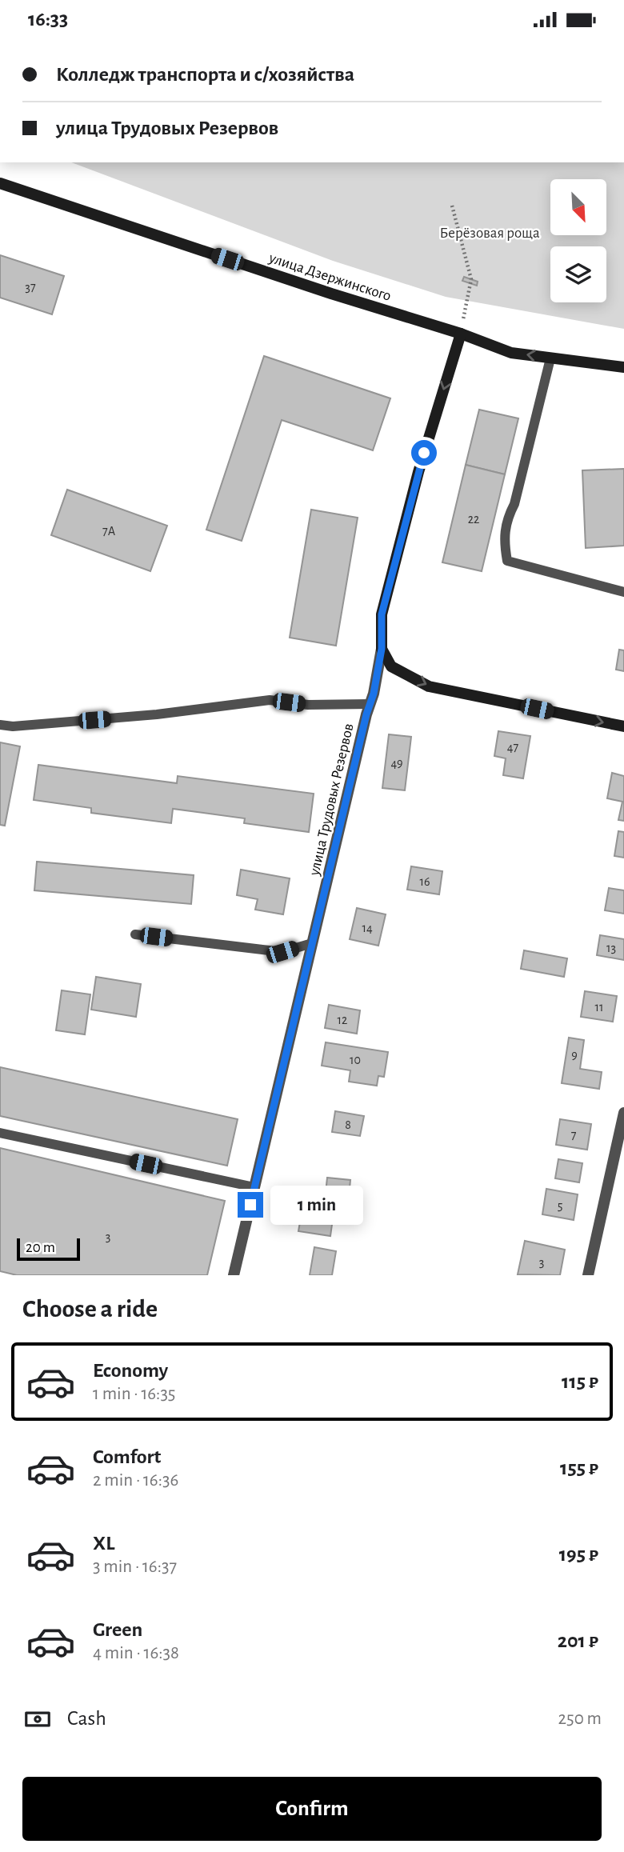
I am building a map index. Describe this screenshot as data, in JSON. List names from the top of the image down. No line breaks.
{"streets":{"main road":["улица Дзержинского","улица Трудовых Резервов"]},"crossings":[["улица Дзержинского","улица Трудовых Резервов"]],"parks":["Берёзовая роща"],"house_numbers":["37","22","7А","47","49","16","14","13","11","12","9","10","8","7","5","3","3"],"scale_bar":"20 m","north":"bottom right","page":{"status":"16:33","banner":["Колледж транспорта и с/хозяйства","улица Трудовых Резервов"],"bubble":"1 min","scale":"20 m","heading":"Choose a ride","list":[{"name":"Economy","note":"1 min · 16:35","value":"115 ₽"},{"name":"Comfort","note":"2 min · 16:36","value":"155 ₽"},{"name":"XL","note":"3 min · 16:37","value":"195 ₽"},{"name":"Green","note":"4 min · 16:38","value":"201 ₽"}],"pay":["Cash","250 m"],"buttons":"Confirm"}}
